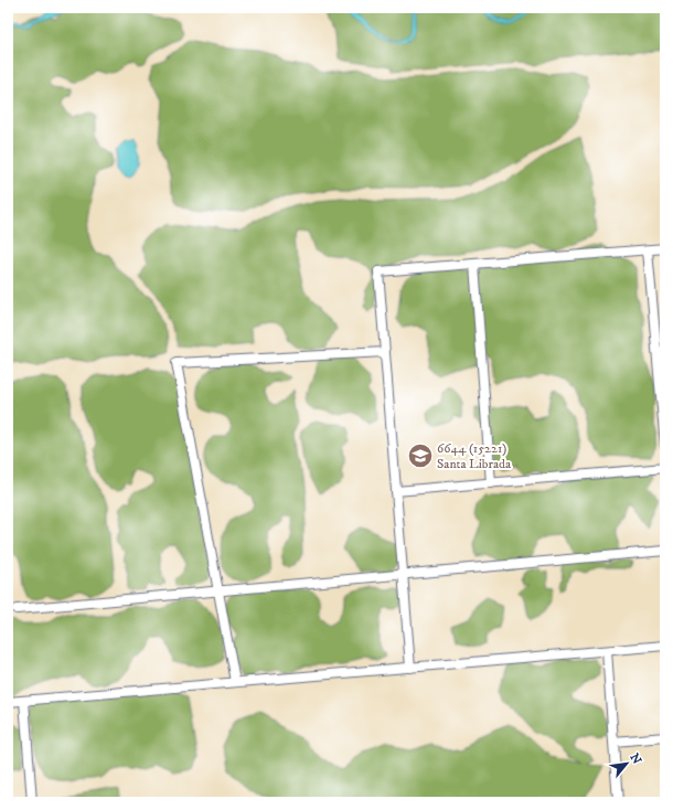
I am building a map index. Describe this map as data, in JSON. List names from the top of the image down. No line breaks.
{"places":{"school or university":["6644 (15221) Santa Librada"]},"north":"top right"}
